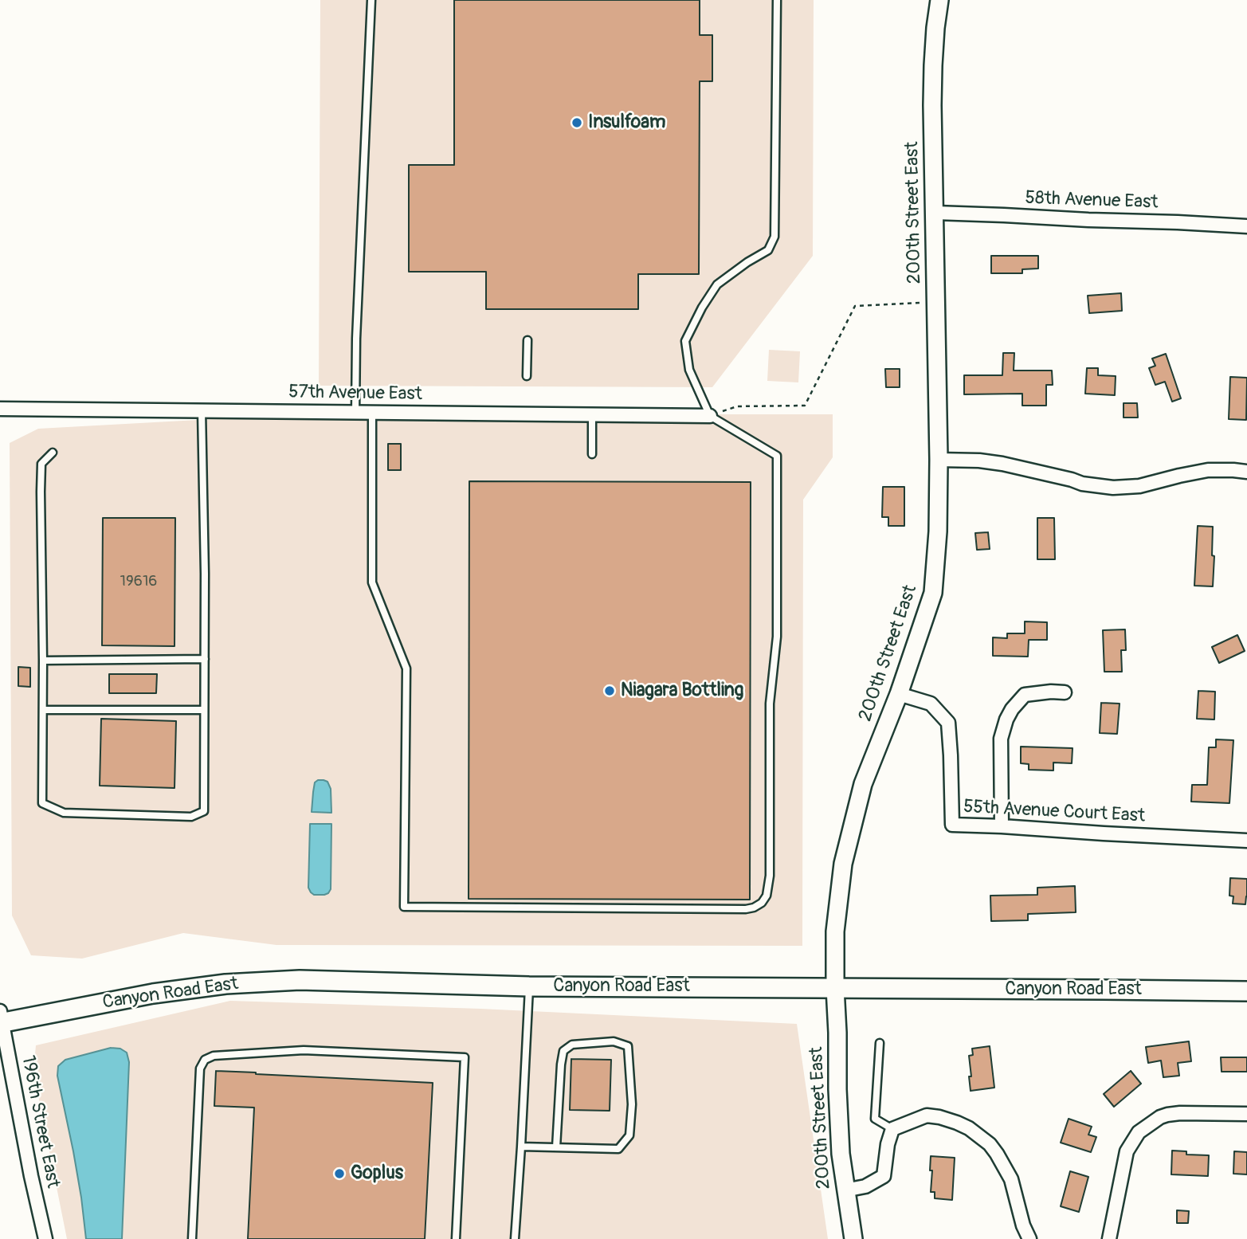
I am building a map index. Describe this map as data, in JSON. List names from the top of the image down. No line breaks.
{"streets":{"main road":["Canyon Road East"],"street":["58th Avenue East","200th Street East","57th Avenue East","55th Avenue Court East","196th Street East"]},"crossings":[["58th Avenue East","200th Street East"],["200th Street East","55th Avenue Court East"],["200th Street East","Canyon Road East"],["Canyon Road East","196th Street East"]],"places":["Insulfoam","Niagara Bottling","Goplus"],"house_numbers":["19616"]}
